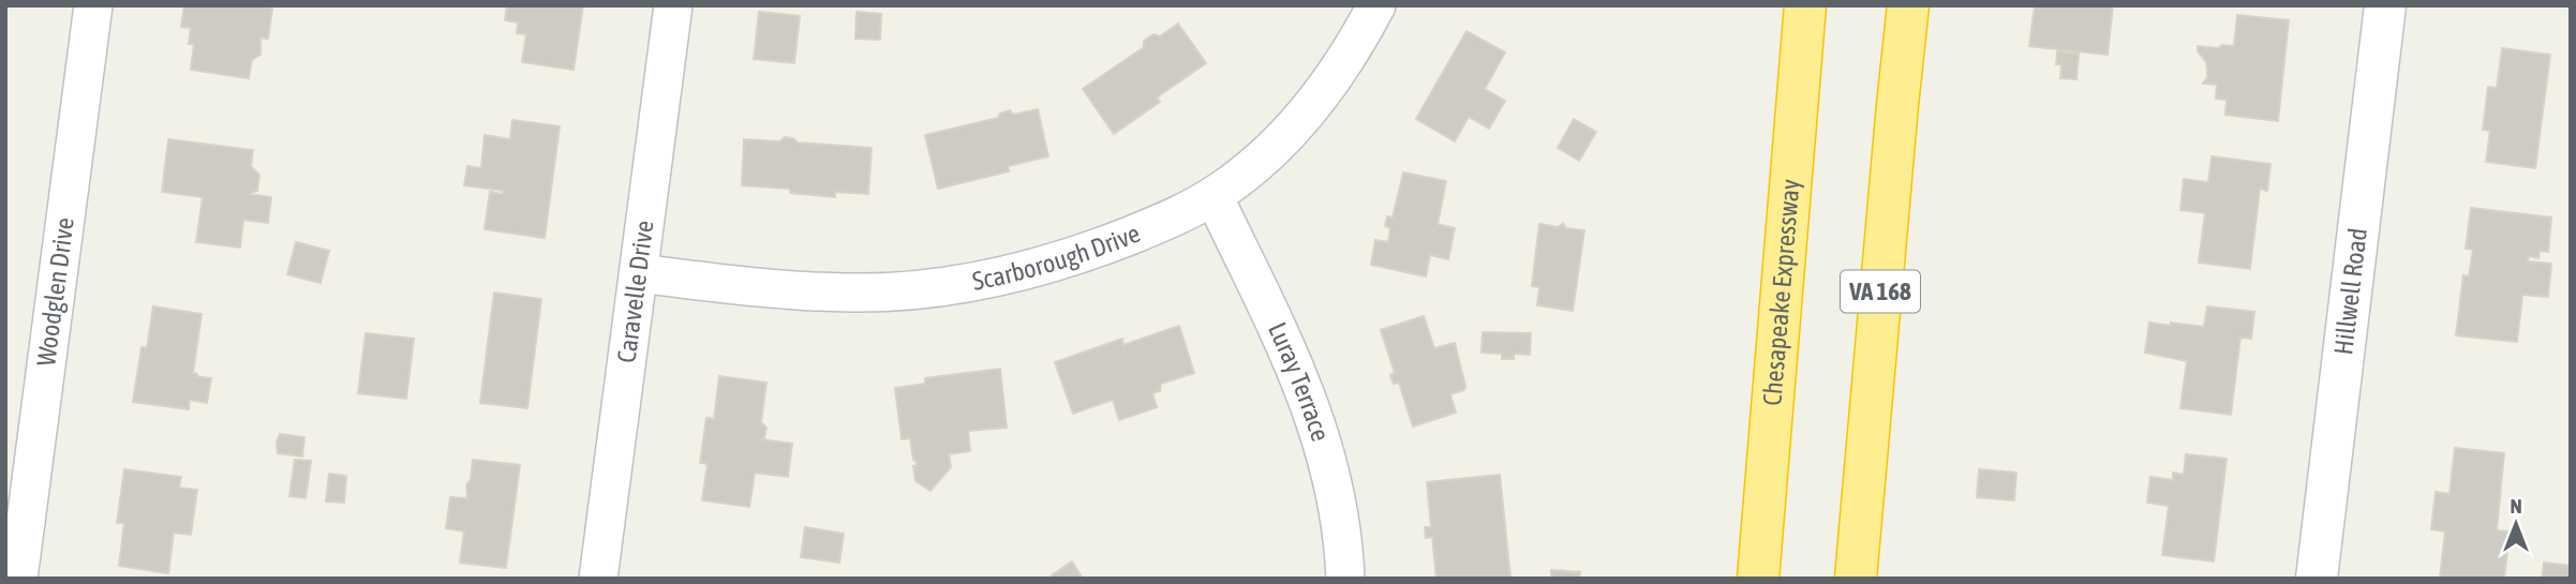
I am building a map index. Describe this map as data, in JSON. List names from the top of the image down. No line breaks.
{"streets":{"highway":["VA 168","Chesapeake Expressway"],"street":["Scarborough Drive","Woodglen Drive","Caravelle Drive","Hillwell Road","Luray Terrace"]},"crossings":[["Scarborough Drive","Caravelle Drive"],["Scarborough Drive","Luray Terrace"]],"north":"top"}
